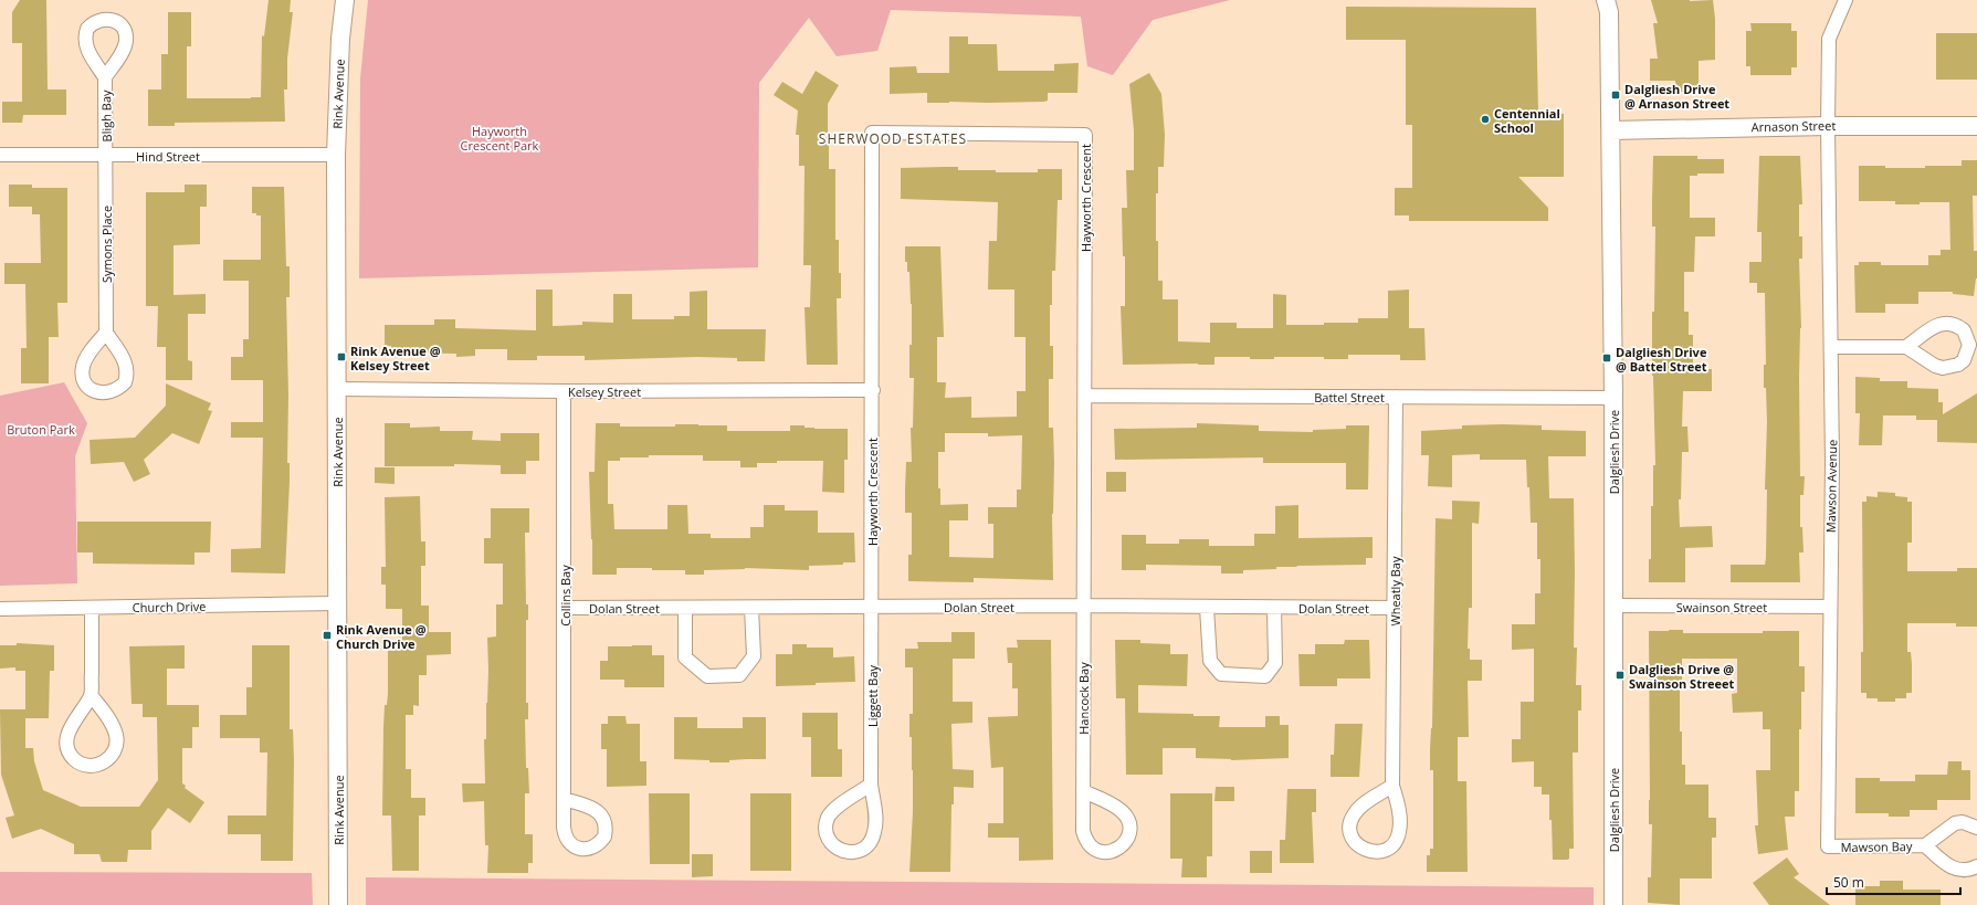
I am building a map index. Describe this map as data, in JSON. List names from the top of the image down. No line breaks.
{"streets":{"street":["Rink Avenue","Bligh Bay","Arnason Street","Hind Street","Hayworth Crescent","Symons Place","Kelsey Street","Battel Street","Dalgliesh Drive","Mawson Avenue","Wheatly Bay","Collins Bay","Church Drive","Dolan Street","Swainson Street","Liggett Bay","Hancock Bay","Mawson Bay"]},"crossings":[["Rink Avenue","Hind Street"],["Rink Avenue","Kelsey Street"],["Rink Avenue","Church Drive"],["Bligh Bay","Hind Street"],["Bligh Bay","Symons Place"],["Arnason Street","Dalgliesh Drive"],["Arnason Street","Mawson Avenue"],["Hind Street","Symons Place"],["Hayworth Crescent","Kelsey Street"],["Hayworth Crescent","Battel Street"],["Hayworth Crescent","Dolan Street"],["Hayworth Crescent","Liggett Bay"],["Hayworth Crescent","Hancock Bay"],["Kelsey Street","Collins Bay"],["Battel Street","Dalgliesh Drive"],["Battel Street","Wheatly Bay"],["Dalgliesh Drive","Swainson Street"],["Mawson Avenue","Swainson Street"],["Mawson Avenue","Mawson Bay"],["Wheatly Bay","Dolan Street"],["Collins Bay","Dolan Street"],["Dolan Street","Liggett Bay"],["Dolan Street","Hancock Bay"]],"districts":["SHERWOOD ESTATES"],"parks":["Hayworth Crescent Park","Bruton Park"],"places":{"transit":["Dalgliesh Drive @ Arnason Street","Rink Avenue @ Kelsey Street","Dalgliesh Drive @ Battel Street","Rink Avenue @ Church Drive","Dalgliesh Drive @ Swainson Streeet"],"other":["Centennial School"]},"scale_bar":"50 m"}
